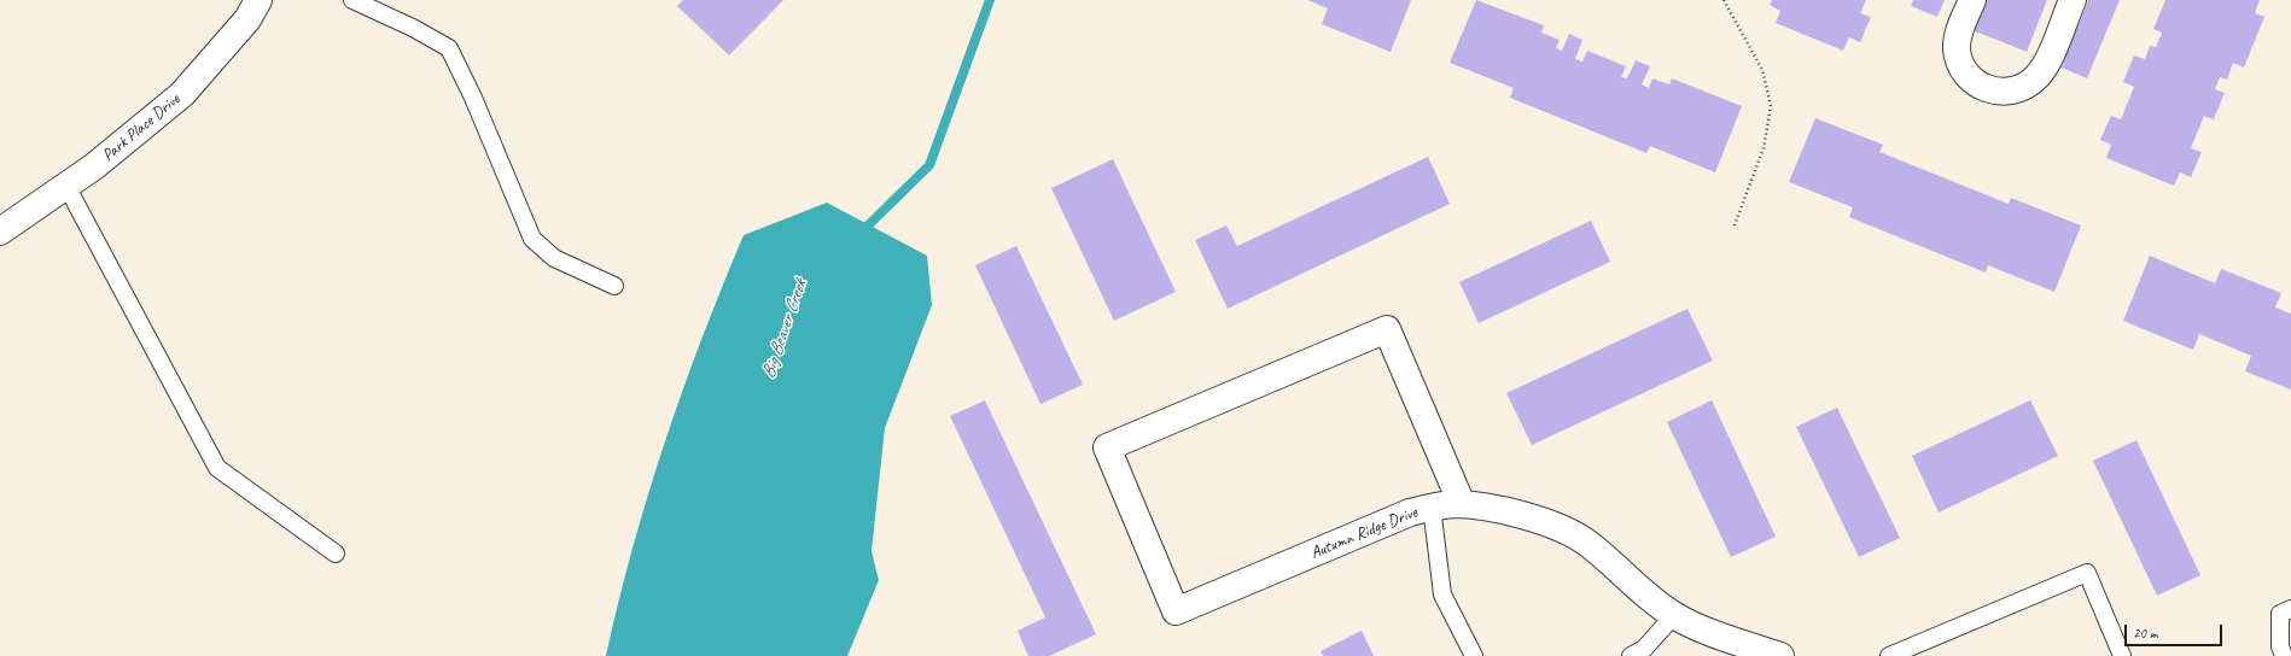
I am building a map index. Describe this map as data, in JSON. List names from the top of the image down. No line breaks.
{"streets":{"street":["Park Place Drive","Autumn Ridge Drive"]},"water":["Big Beaver Creek"],"scale_bar":"20 m"}
